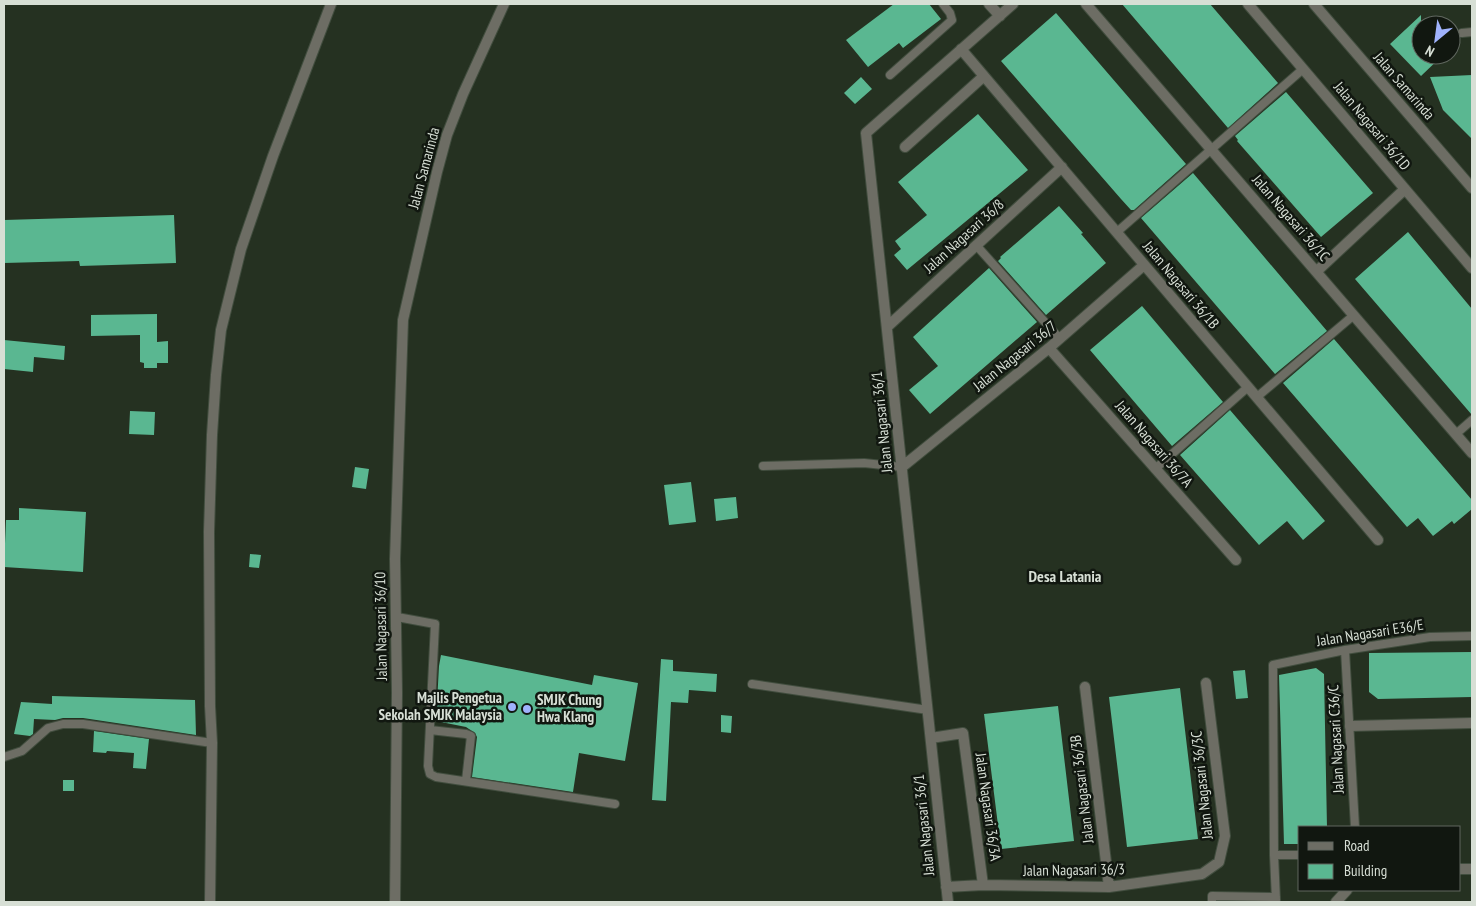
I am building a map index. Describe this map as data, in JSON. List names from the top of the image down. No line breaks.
{"streets":{"street":["Jalan Samarinda","Jalan Nagasari 36/1D","Jalan Nagasari 36/1C","Jalan Nagasari 36/8","Jalan Nagasari 36/1B","Jalan Nagasari 36/7","Jalan Nagasari 36/1","Jalan Nagasari 36/7A","Jalan Nagasari 36/10","Jalan Nagasari 36/3C","Jalan Nagasari 36/3B","Jalan Nagasari 36/3A","Jalan Nagasari 36/3"],"lane":["Jalan Nagasari E36/E","Jalan Nagasari C36/C"]},"crossings":[["Jalan Samarinda","Jalan Nagasari 36/10"],["Jalan Nagasari 36/8","Jalan Nagasari 36/1B"],["Jalan Nagasari 36/8","Jalan Nagasari 36/1"],["Jalan Nagasari 36/1B","Jalan Nagasari 36/7"],["Jalan Nagasari 36/1B","Jalan Nagasari 36/1"],["Jalan Nagasari 36/7","Jalan Nagasari 36/1"],["Jalan Nagasari 36/7","Jalan Nagasari 36/7A"],["Jalan Nagasari 36/1","Jalan Nagasari 36/3A"],["Jalan Nagasari 36/1","Jalan Nagasari 36/3"],["Jalan Nagasari E36/E","Jalan Nagasari C36/C"],["Jalan Nagasari 36/3C","Jalan Nagasari 36/3"],["Jalan Nagasari 36/3B","Jalan Nagasari 36/3"],["Jalan Nagasari 36/3A","Jalan Nagasari 36/3"]],"districts":["Desa Latania"],"places":["Majlis Pengetua Sekolah SMJK Malaysia","SMJK Chung Hwa Klang"],"legend":["Road","Building"],"north":"bottom left"}
